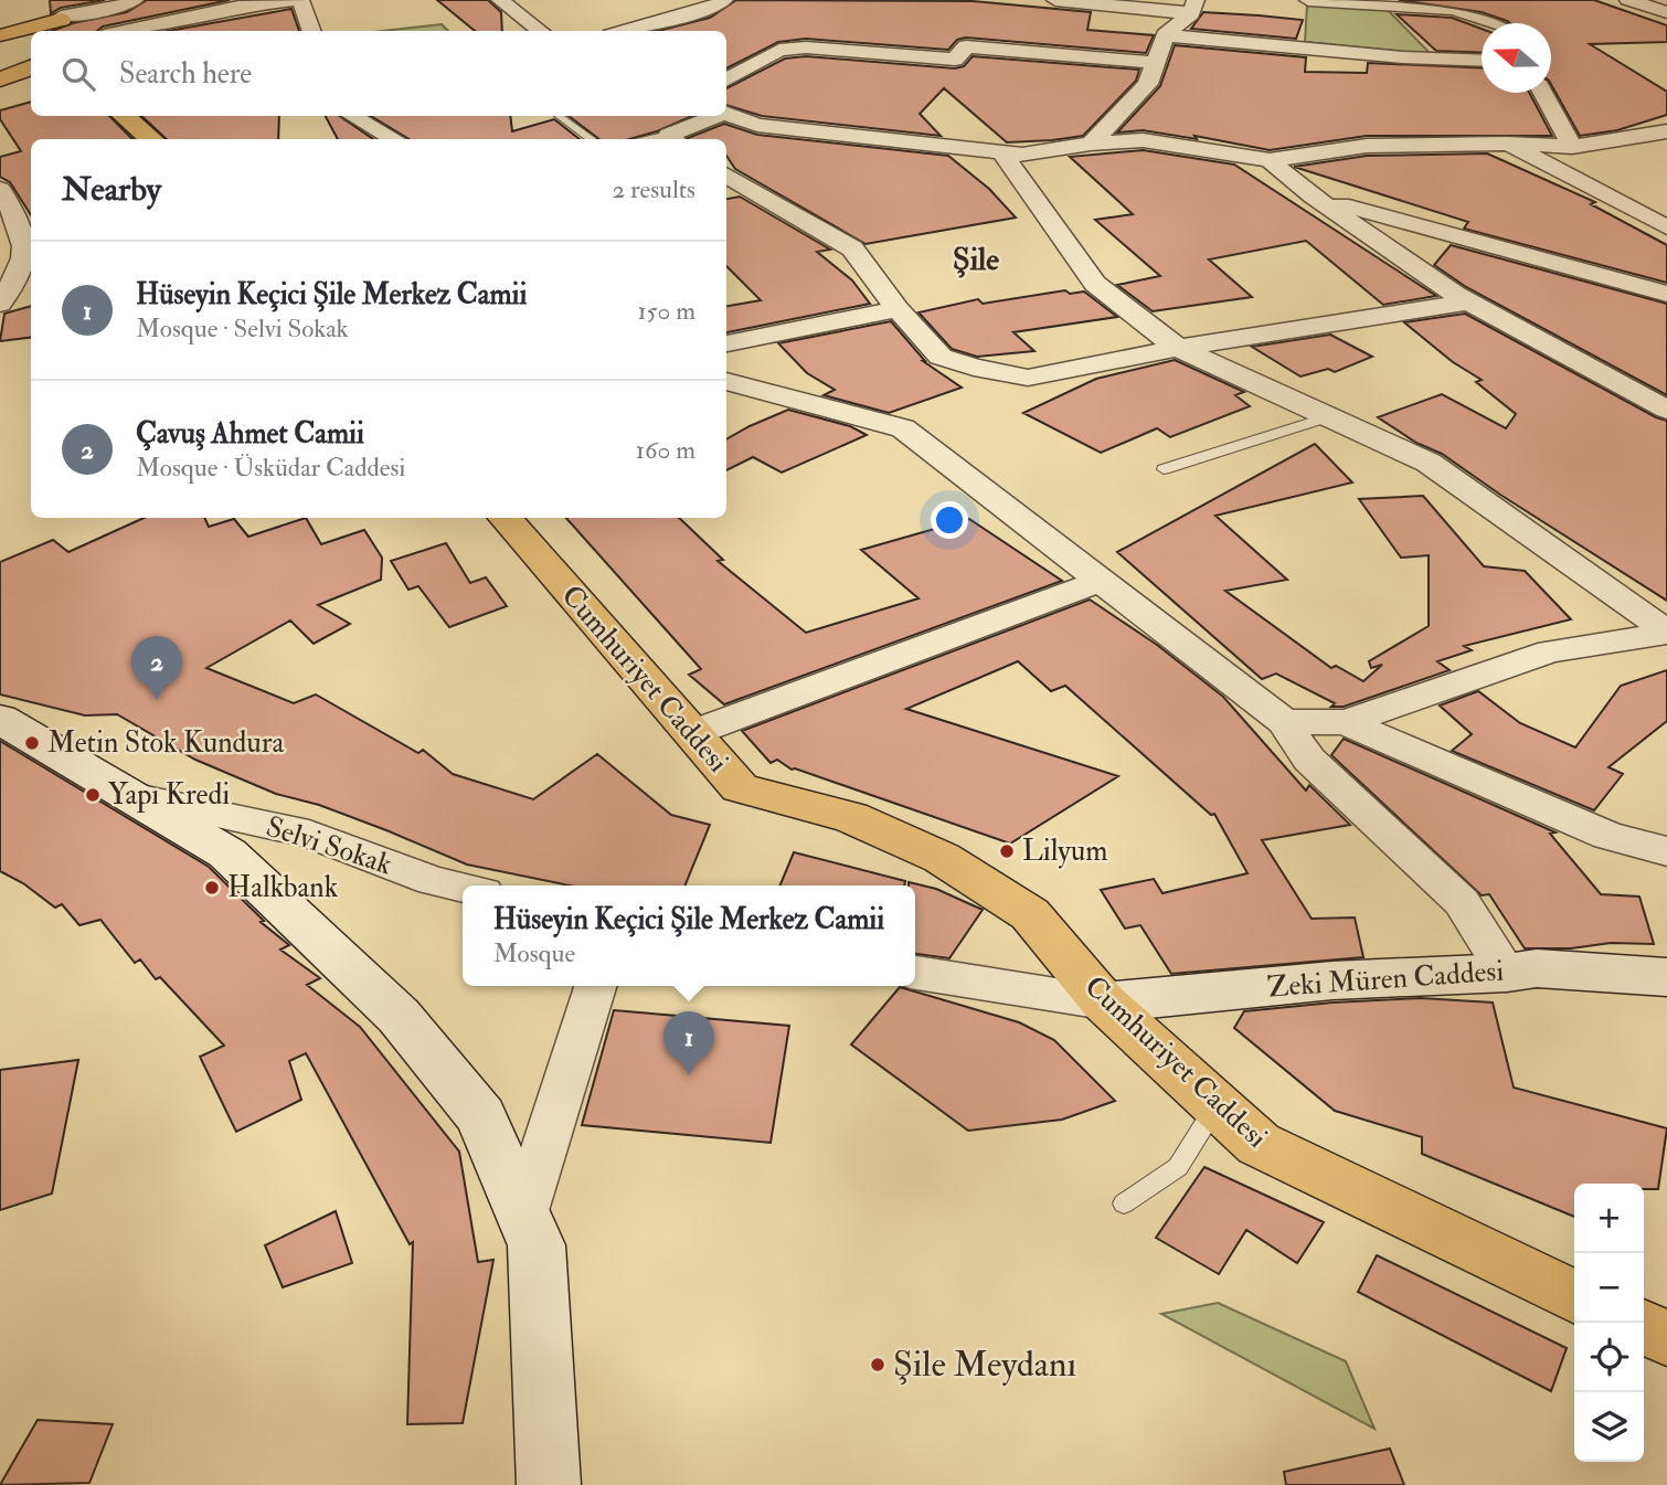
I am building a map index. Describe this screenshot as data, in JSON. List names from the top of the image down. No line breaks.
{"streets":{"main road":["Cumhuriyet Caddesi","Zeki Müren Caddesi"],"street":["Selvi Sokak"]},"crossings":[["Cumhuriyet Caddesi","Zeki Müren Caddesi"]],"districts":["Şile"],"places":["Metin Stok Kundura","Yapı Kredi","Lilyum","Halkbank","Şile Meydanı"],"north":"left","page":{"search":"Search here","heading":["Nearby","2 results"],"list":[{"mark":"1","name":"Hüseyin Keçici Şile Merkez Camii","note":"Mosque · Selvi Sokak","value":"150 m"},{"mark":"2","name":"Çavuş Ahmet Camii","note":"Mosque · Üsküdar Caddesi","value":"160 m"}],"pins":["2","1"],"popup":["Hüseyin Keçici Şile Merkez Camii","Mosque"],"map_buttons":["+","−"]}}
